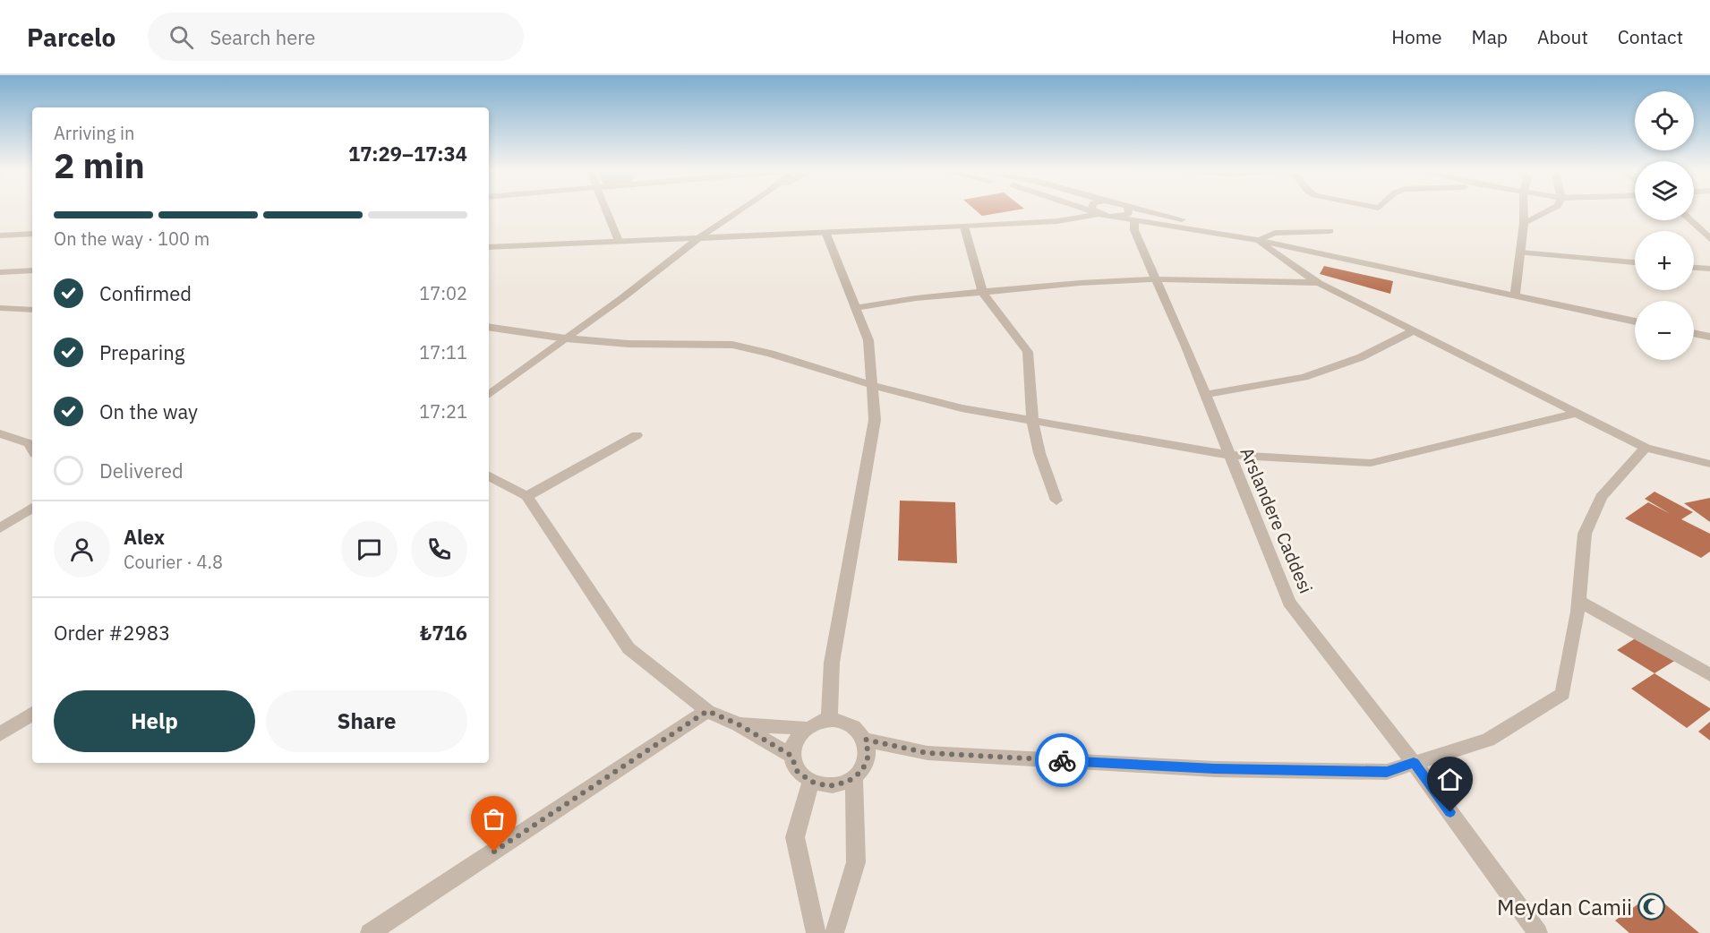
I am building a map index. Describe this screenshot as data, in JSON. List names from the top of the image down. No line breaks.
{"streets":{"street":["Arslandere Caddesi"]},"places":{"mosque":["Meydan Camii"]},"page":{"header":"Parcelo","search":"Search here","nav":["Home","Map","About","Contact"],"map_buttons":["+","−"],"heading":["2 min","Arriving in","17:29–17:34"],"panel":["Alex","Courier · 4.8","Order #2983","₺716"],"bar":"On the way · 100 m","list":[["Confirmed","17:02"],["Preparing","17:11"],["On the way","17:21"],"Delivered"],"buttons":["Help","Share"]}}
